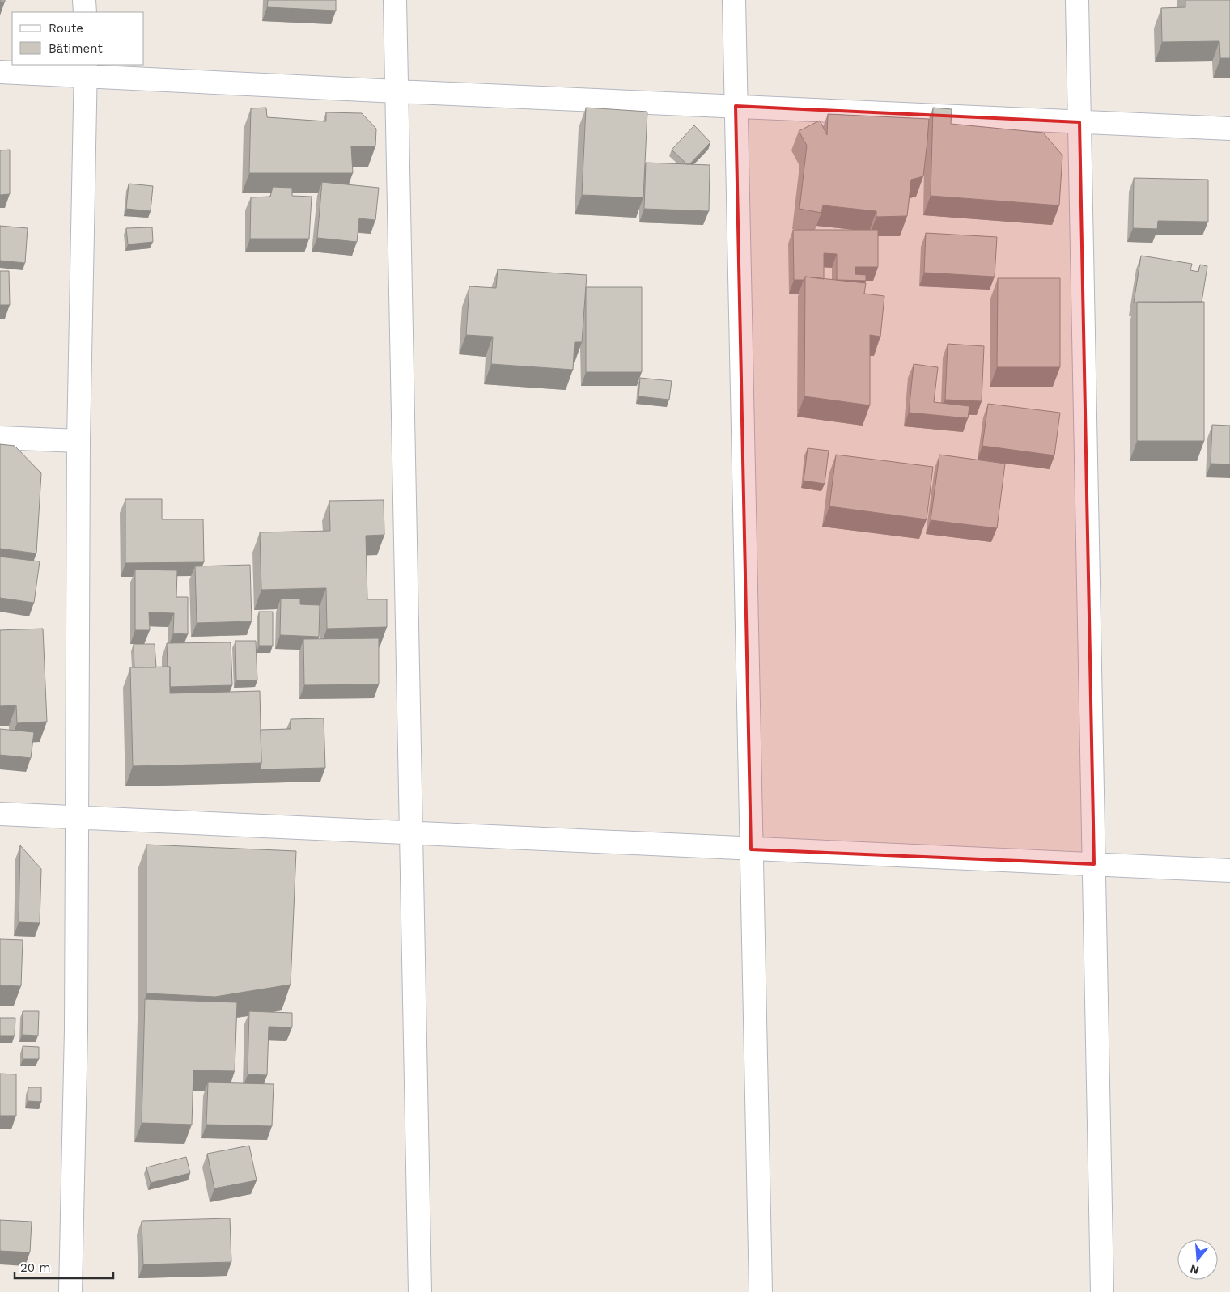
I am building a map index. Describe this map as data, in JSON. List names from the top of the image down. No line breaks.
{"legend":["Route","Bâtiment"],"scale_bar":"20 m","north":"bottom"}
